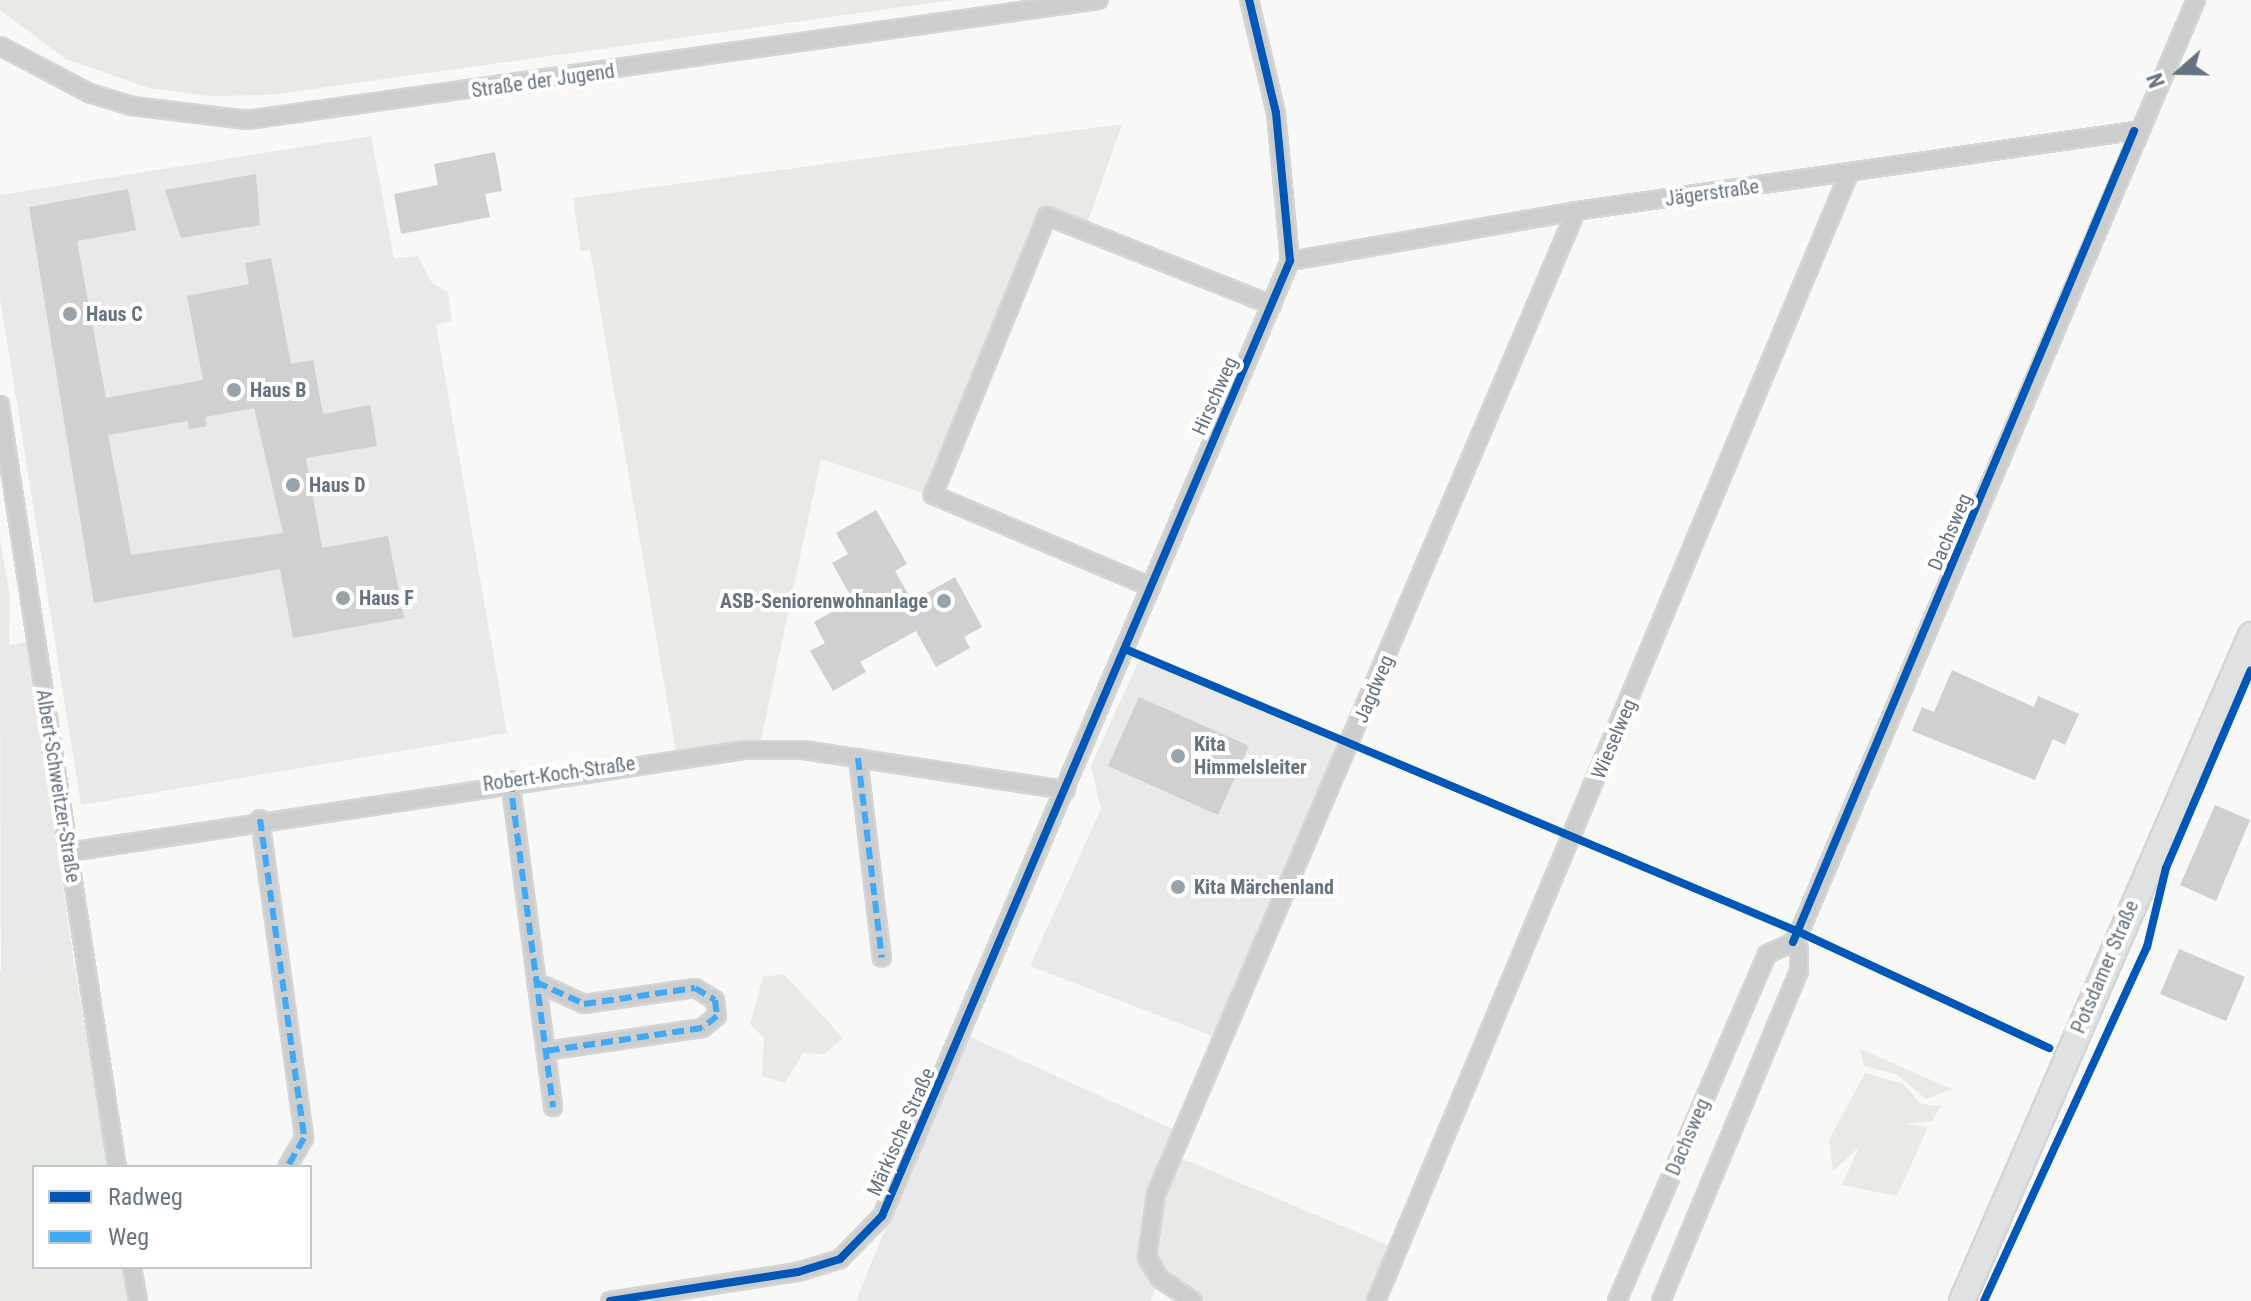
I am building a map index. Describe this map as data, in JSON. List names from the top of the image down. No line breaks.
{"streets":{"main road":["Potsdamer Straße"],"street":["Straße der Jugend","Jägerstraße","Hirschweg","Dachsweg","Jagdweg","Wieselweg","Robert-Koch-Straße","Albert-Schweitzer-Straße","Märkische Straße"]},"crossings":[["Jägerstraße","Hirschweg"],["Jägerstraße","Dachsweg"],["Jägerstraße","Jagdweg"],["Jägerstraße","Wieselweg"],["Hirschweg","Robert-Koch-Straße"],["Hirschweg","Märkische Straße"],["Robert-Koch-Straße","Albert-Schweitzer-Straße"],["Robert-Koch-Straße","Märkische Straße"]],"places":["Haus C","Haus B","Haus D","Haus F","ASB-Seniorenwohnanlage","Kita Himmelsleiter","Kita Märchenland"],"legend":["Radweg","Weg"],"north":"left"}
